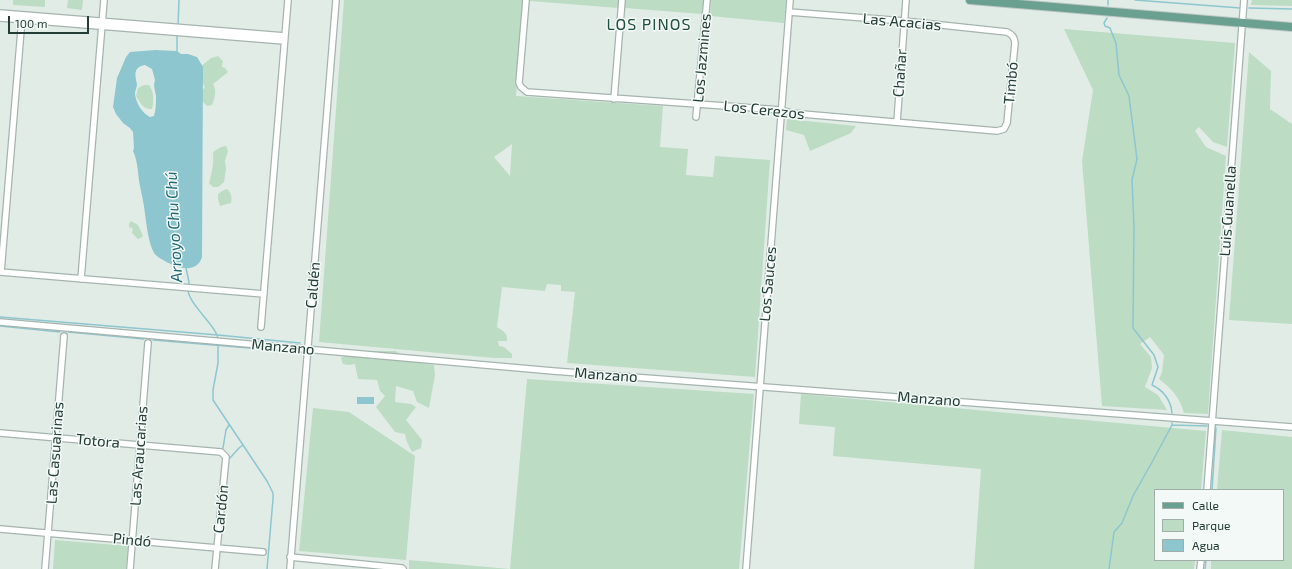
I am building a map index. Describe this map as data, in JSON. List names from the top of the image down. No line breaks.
{"streets":{"street":["Las Acacias","Los Jazmines","Chañar","Timbó","Los Cerezos","Luis Guanella","Los Sauces","Caldén","Manzano","Totora","Las Casuarinas","Las Araucarias","Cardón","Pindó"]},"crossings":[["Las Acacias","Chañar"],["Las Acacias","Timbó"],["Las Acacias","Los Sauces"],["Los Jazmines","Los Cerezos"],["Chañar","Los Cerezos"],["Timbó","Los Cerezos"],["Los Cerezos","Los Sauces"],["Luis Guanella","Manzano"],["Los Sauces","Manzano"],["Caldén","Manzano"],["Totora","Las Casuarinas"],["Totora","Las Araucarias"],["Totora","Cardón"],["Las Casuarinas","Pindó"],["Las Araucarias","Pindó"],["Cardón","Pindó"]],"districts":["LOS PINOS"],"water":["Arroyo Chu Chú"],"legend":["Calle","Parque","Agua"],"scale_bar":"100 m"}
